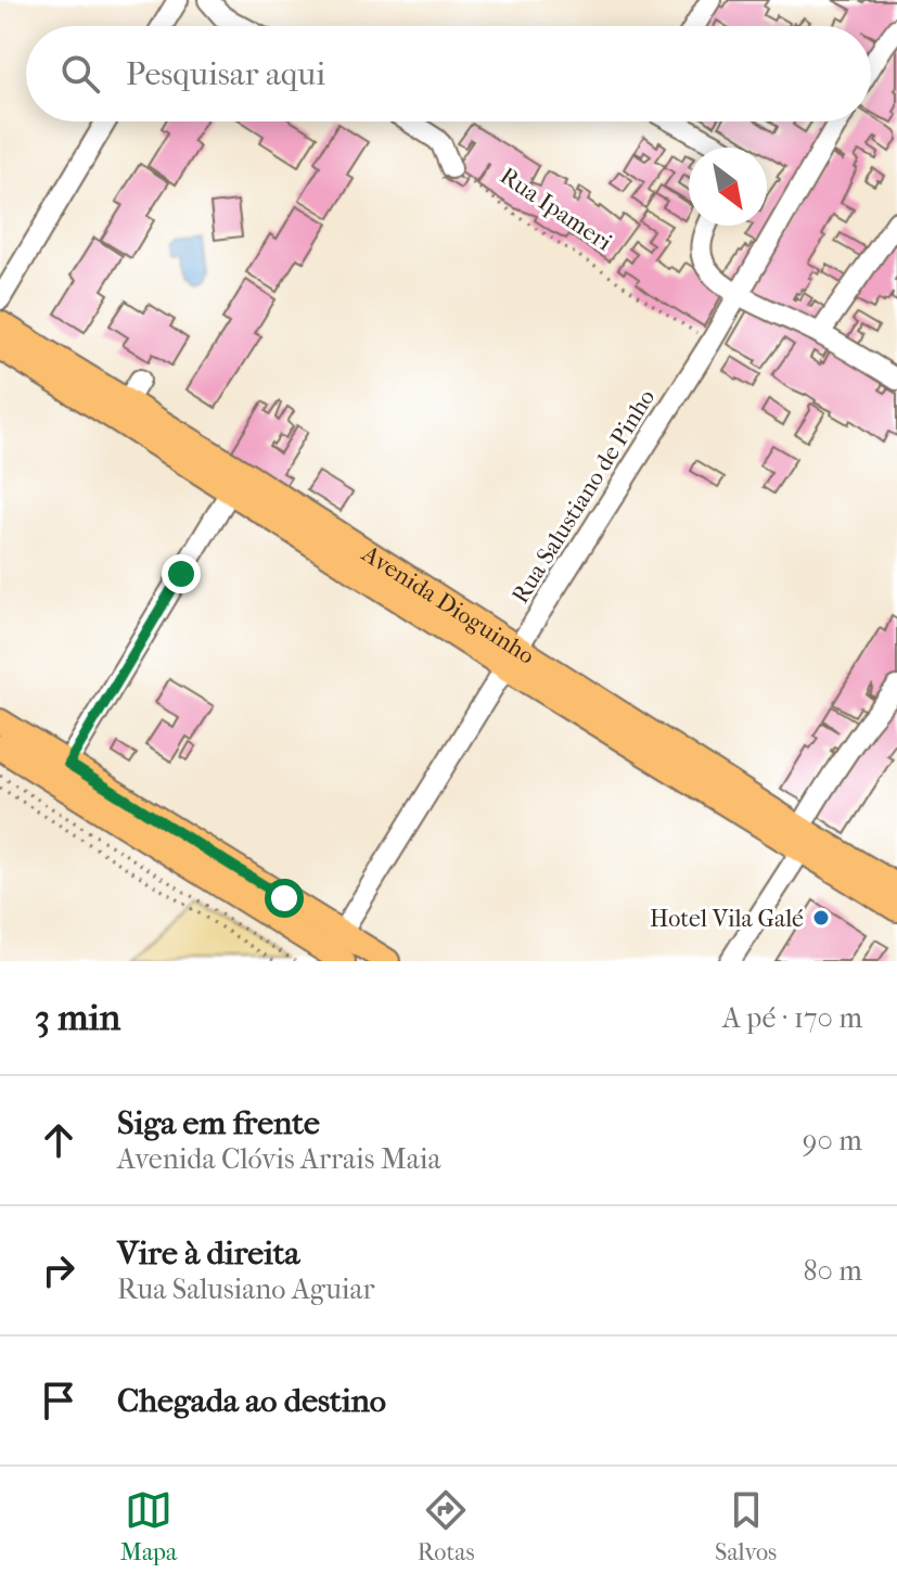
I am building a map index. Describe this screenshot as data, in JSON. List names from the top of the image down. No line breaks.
{"streets":{"main road":["Avenida Dioguinho"],"street":["Rua Salustiano de Pinho"],"path":["Rua Ipameri"]},"crossings":[["Rua Ipameri","Rua Salustiano de Pinho"],["Rua Salustiano de Pinho","Avenida Dioguinho"]],"places":["Hotel Vila Galé"],"north":"bottom right","page":{"search":"Pesquisar aqui","heading":["3 min","A pé · 170 m"],"list":[["Siga em frente","Avenida Clóvis Arrais Maia","90 m"],["Vire à direita","Rua Salusiano Aguiar","80 m"],"Chegada ao destino"],"nav":["Mapa","Rotas","Salvos"]}}
